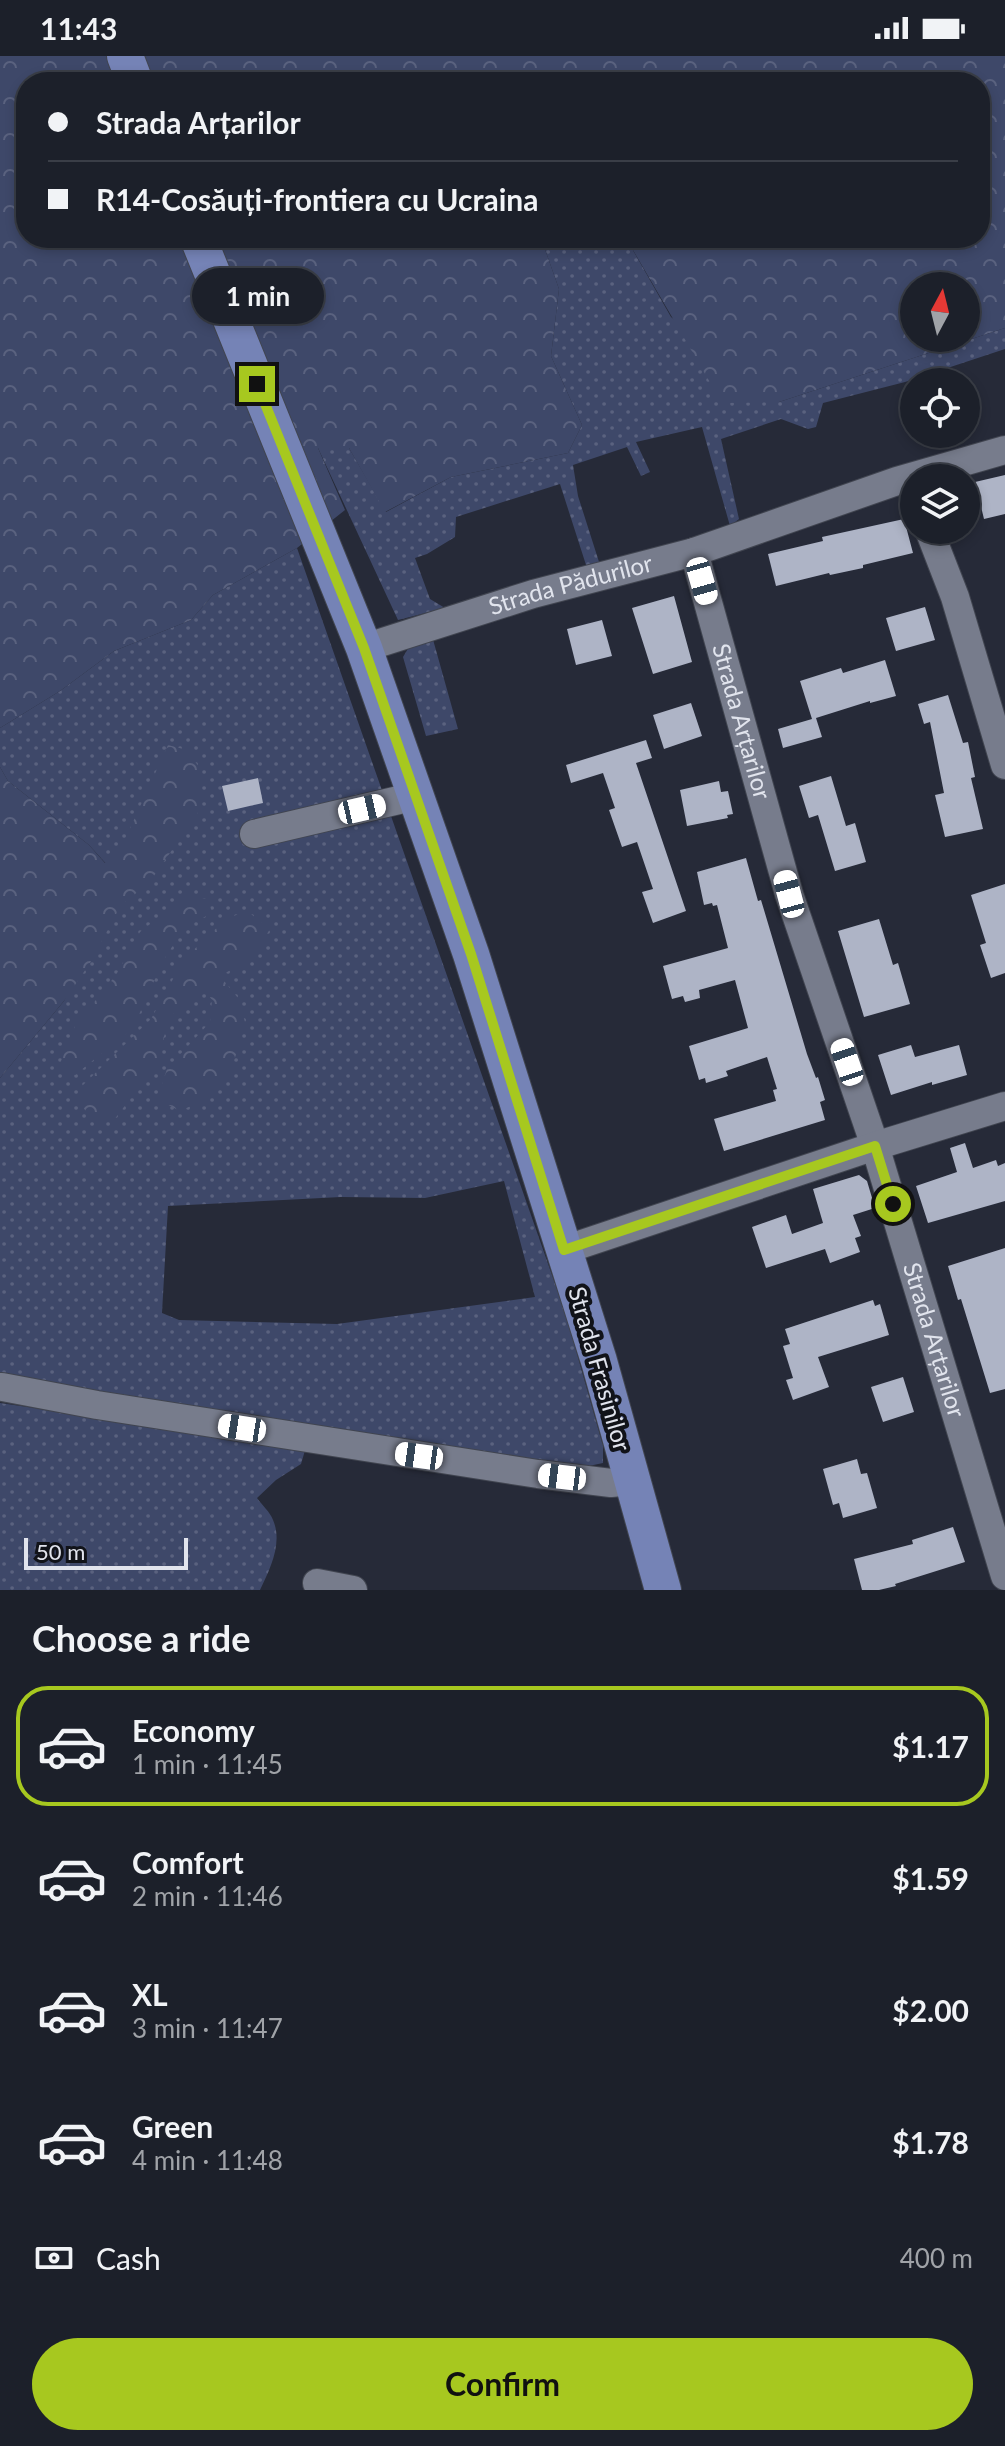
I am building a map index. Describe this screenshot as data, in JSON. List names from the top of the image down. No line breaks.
{"streets":{"main road":["Strada Frasinilor"],"street":["Strada Pădurilor","Strada Arțarilor"]},"crossings":[["Strada Pădurilor","Strada Arțarilor"],["Strada Pădurilor","Strada Frasinilor"]],"scale_bar":"50 m","north":"top","page":{"status":"11:43","banner":["Strada Arțarilor","R14-Cosăuți-frontiera cu Ucraina"],"bubble":"1 min","scale":"50 m","heading":"Choose a ride","list":[{"name":"Economy","note":"1 min · 11:45","value":"$1.17"},{"name":"Comfort","note":"2 min · 11:46","value":"$1.59"},{"name":"XL","note":"3 min · 11:47","value":"$2.00"},{"name":"Green","note":"4 min · 11:48","value":"$1.78"}],"pay":["Cash","400 m"],"buttons":"Confirm"}}
